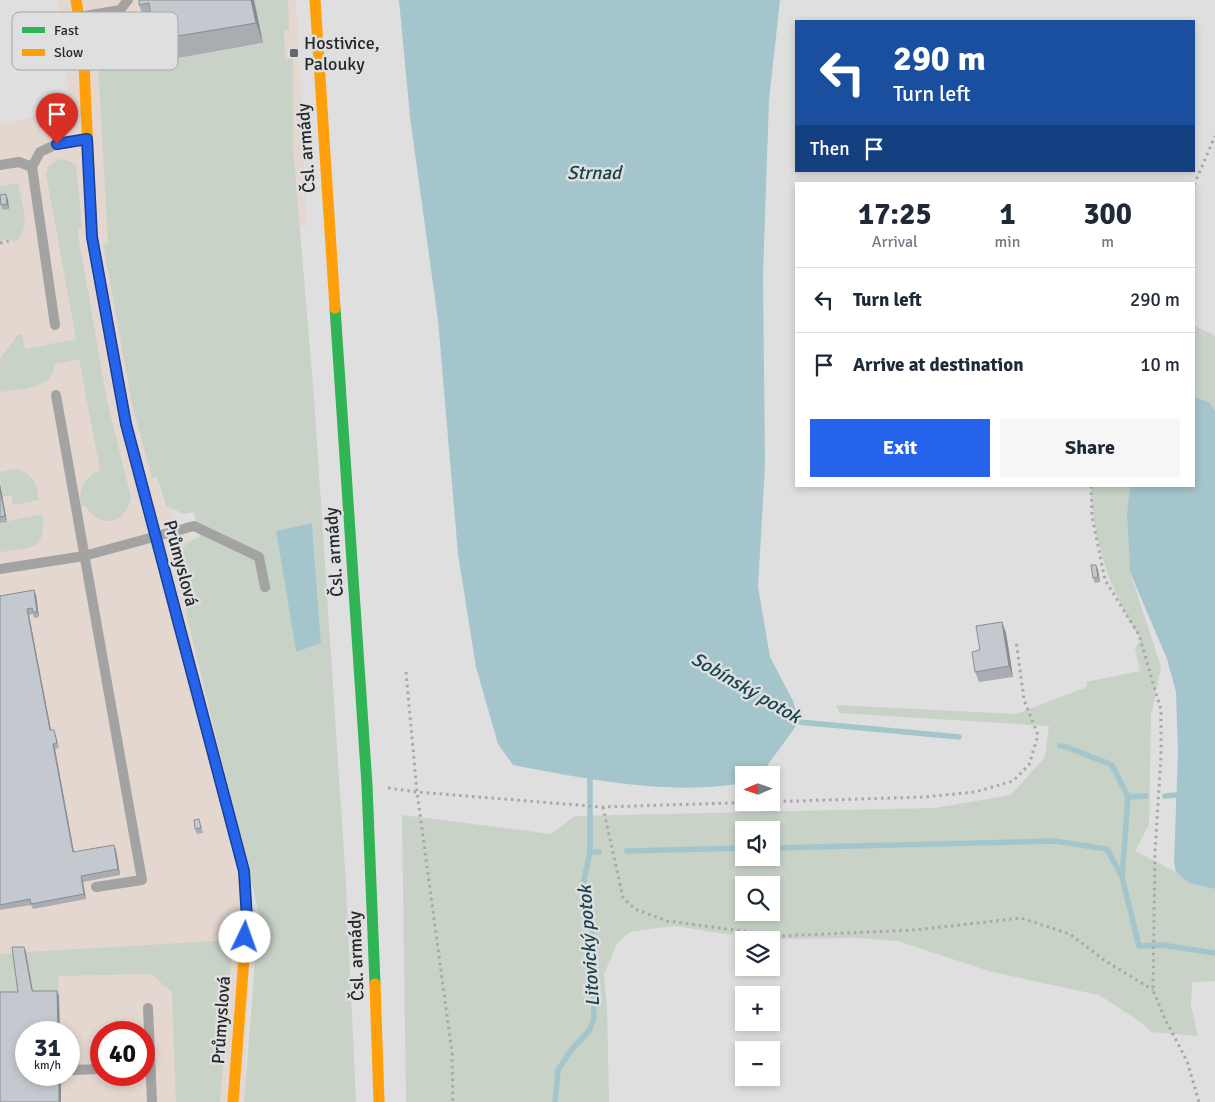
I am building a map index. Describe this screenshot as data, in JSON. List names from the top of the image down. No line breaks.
{"streets":{"street":["Čsl. armády","Průmyslová"]},"water":["Strnad","Sobínský potok","Litovický potok"],"places":{"transit":["Hostivice, Palouky"]},"legend":["Fast","Slow"],"north":"left","page":{"turn":["290 m","Turn left"],"then":"Then","eta":["17:25","Arrival","1","min","300","m"],"list":[{"name":"Turn left","value":"290 m"},{"name":"Arrive at destination","value":"10 m"}],"buttons":["Exit","Share"],"map_buttons":["+","−"],"speed":"31 km/h","limit":"40"}}
